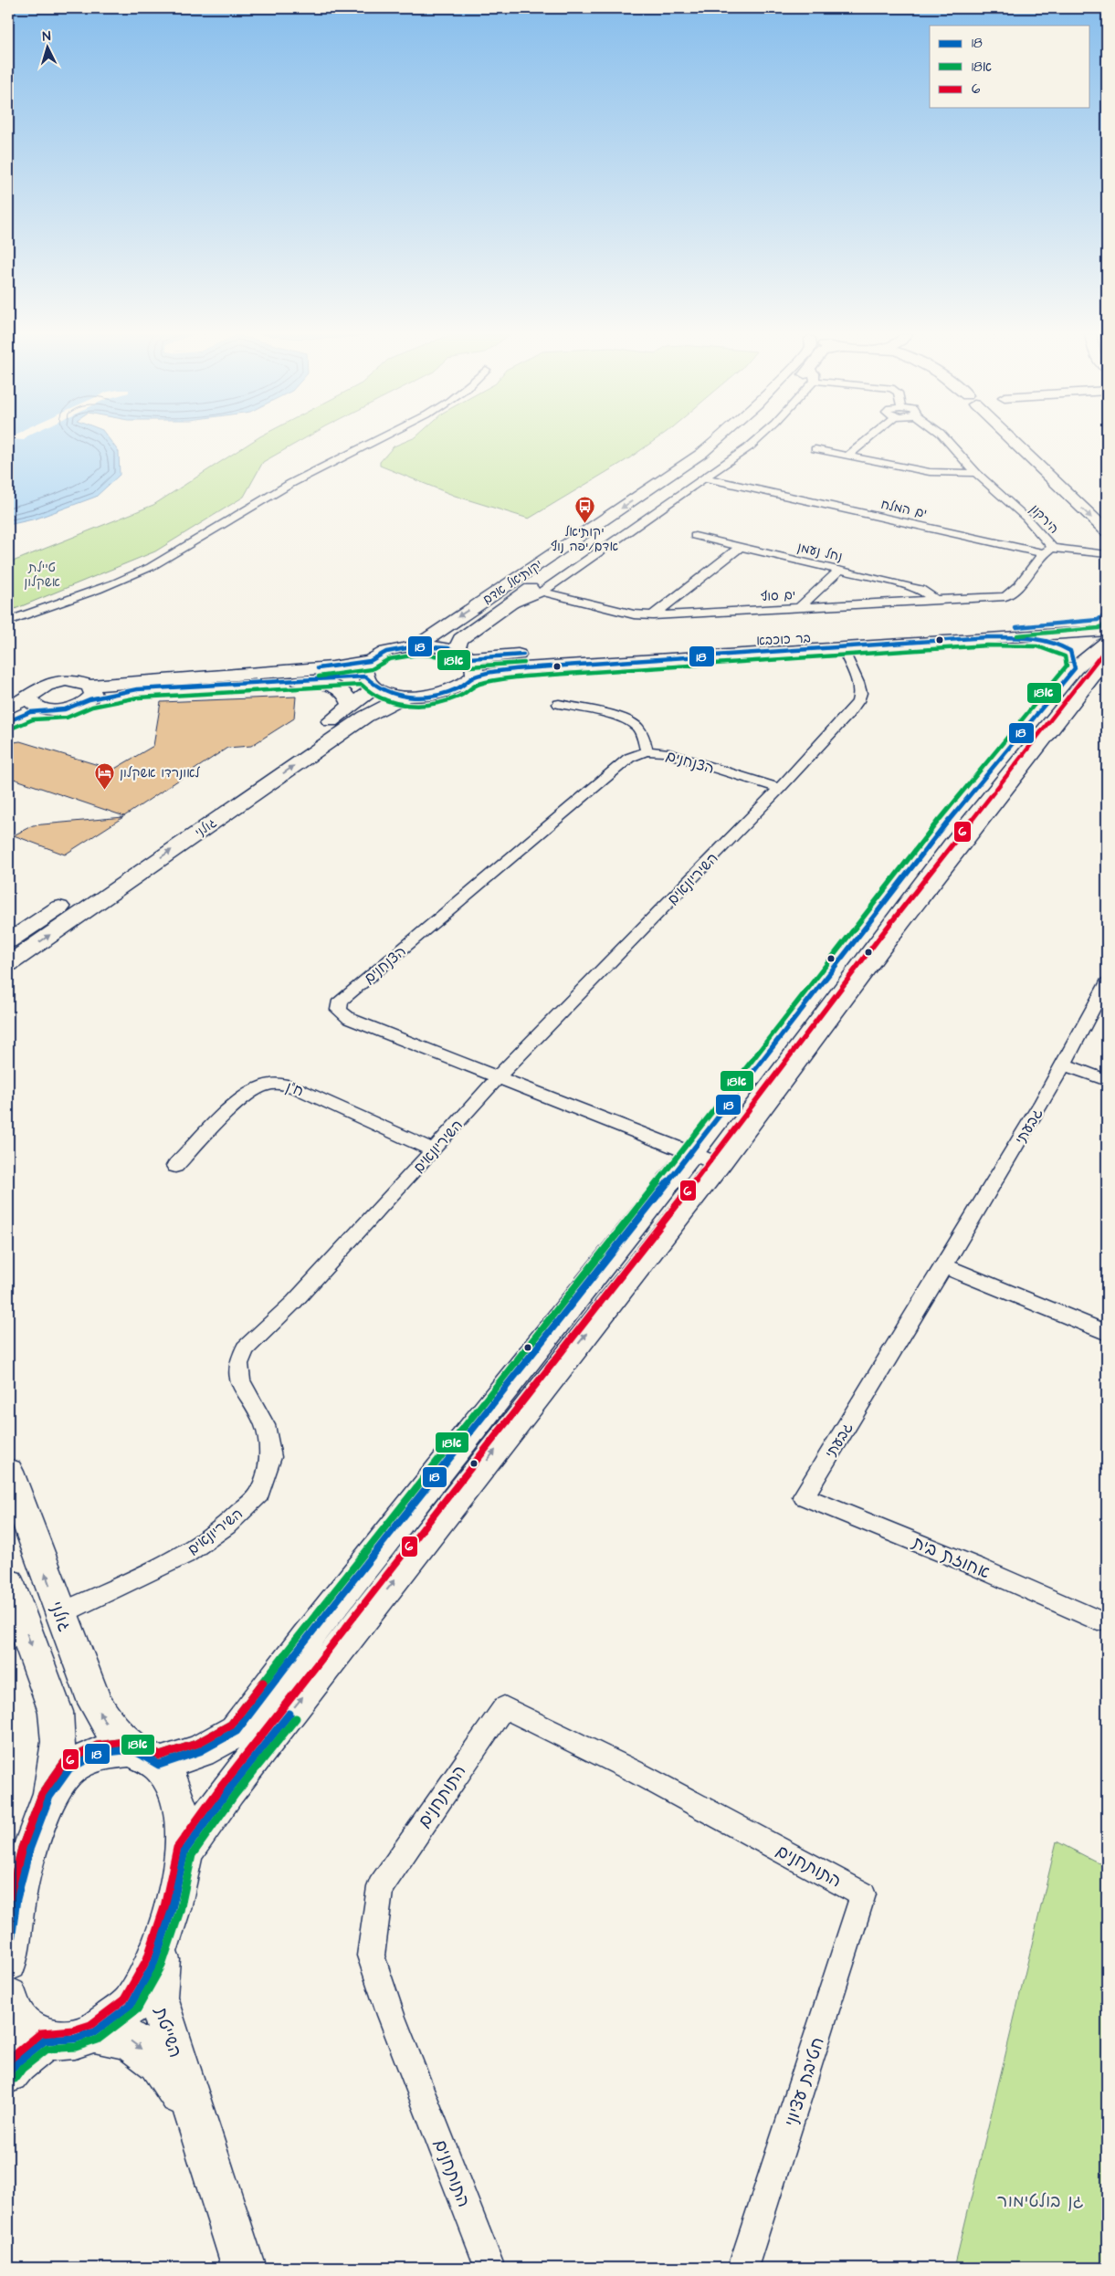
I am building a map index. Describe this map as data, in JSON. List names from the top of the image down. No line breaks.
{"streets":{"street":["ים המלח","הירקון","נחל נעמן","יקותיאל אדם","ים סוף","בר כוכבא","הצנחנים","גולני","השיריונאים","ח\"ן","גבעתי","אחוזת בית","התותחנים","השייטת","חטיבת עציוני"]},"crossings":[["ים המלח","הירקון"],["הירקון","ים סוף"],["נחל נעמן","ים סוף"],["יקותיאל אדם","בר כוכבא"],["בר כוכבא","השיריונאים"],["הצנחנים","השיריונאים"],["גולני","השיריונאים"],["השיריונאים","ח\"ן"],["גבעתי","אחוזת בית"],["התותחנים","חטיבת עציוני"]],"parks":["טיילת אשקלון","גן בולטימור"],"places":{"bus stop":["יקותיאל אדם/יפה נוף"],"hotel":["לאונרדו אשקלון"]},"lines":["transit line 18","transit line 18א","transit line 6"],"legend":["18","18א","6"],"north":"top"}
